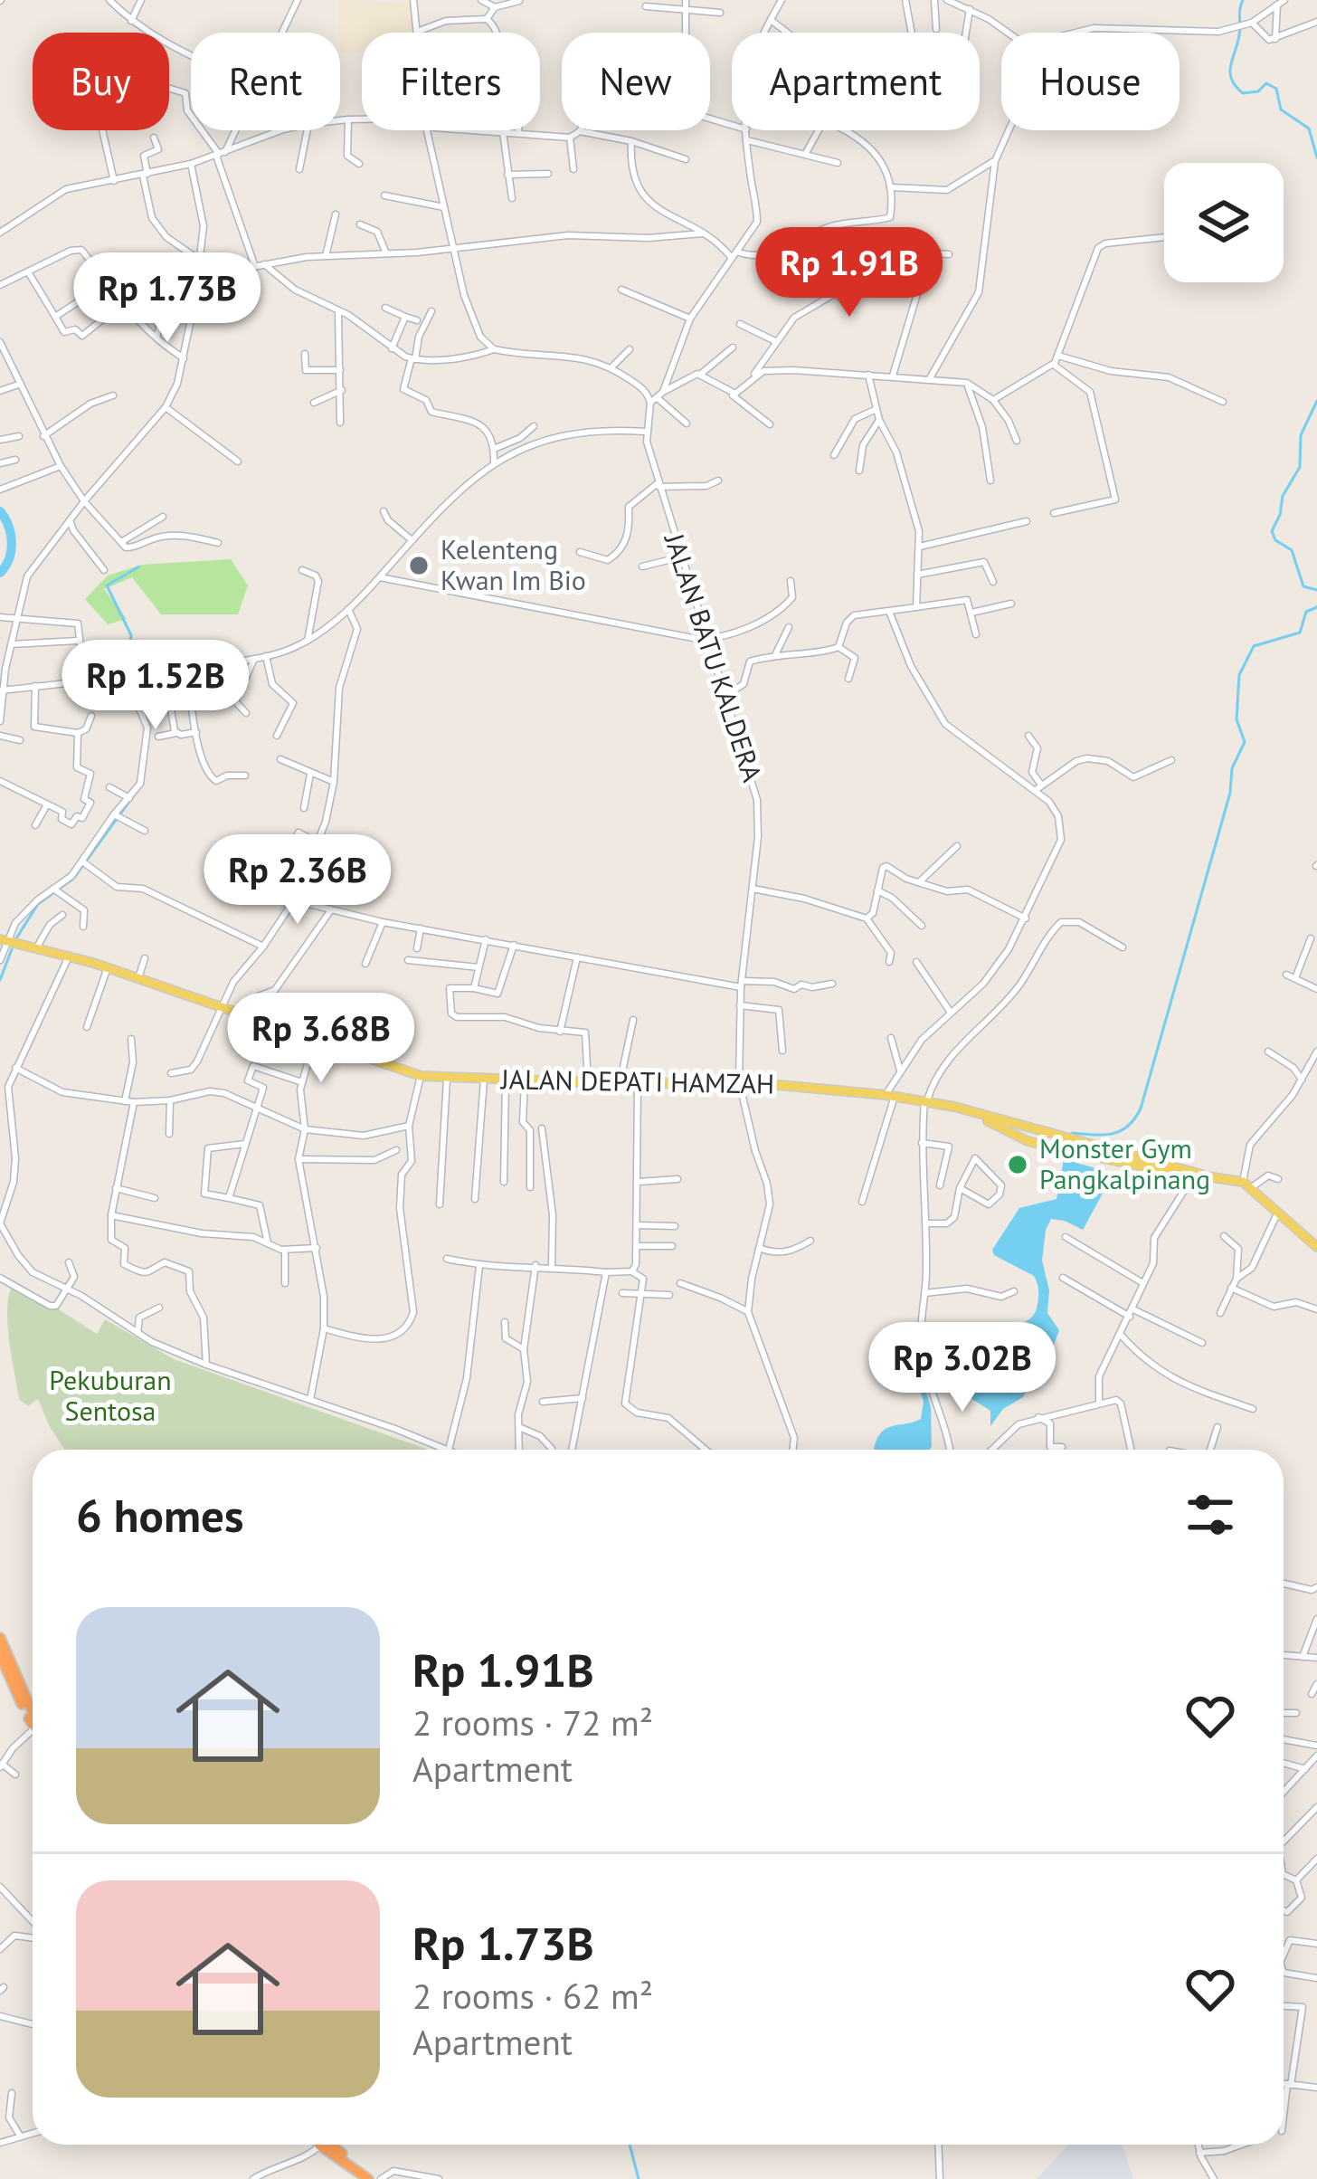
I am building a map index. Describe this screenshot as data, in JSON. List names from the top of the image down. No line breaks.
{"streets":{"main road":["JALAN DEPATI HAMZAH"],"street":["JALAN BATU KALDERA"]},"crossings":[["JALAN BATU KALDERA","JALAN DEPATI HAMZAH"]],"parks":["Pekuburan Sentosa"],"places":["Kelenteng Kwan Im Bio","Monster Gym Pangkalpinang"],"page":{"chip":["Buy","Rent","Filters","New","Apartment","House"],"price":["Rp 1.91B","Rp 1.73B","Rp 1.52B","Rp 2.36B","Rp 3.68B","Rp 3.02B"],"heading":"6 homes","list":[{"name":"Rp 1.91B","note":"2 rooms · 72 m² · Apartment"},{"name":"Rp 1.73B","note":"2 rooms · 62 m² · Apartment"}]}}
